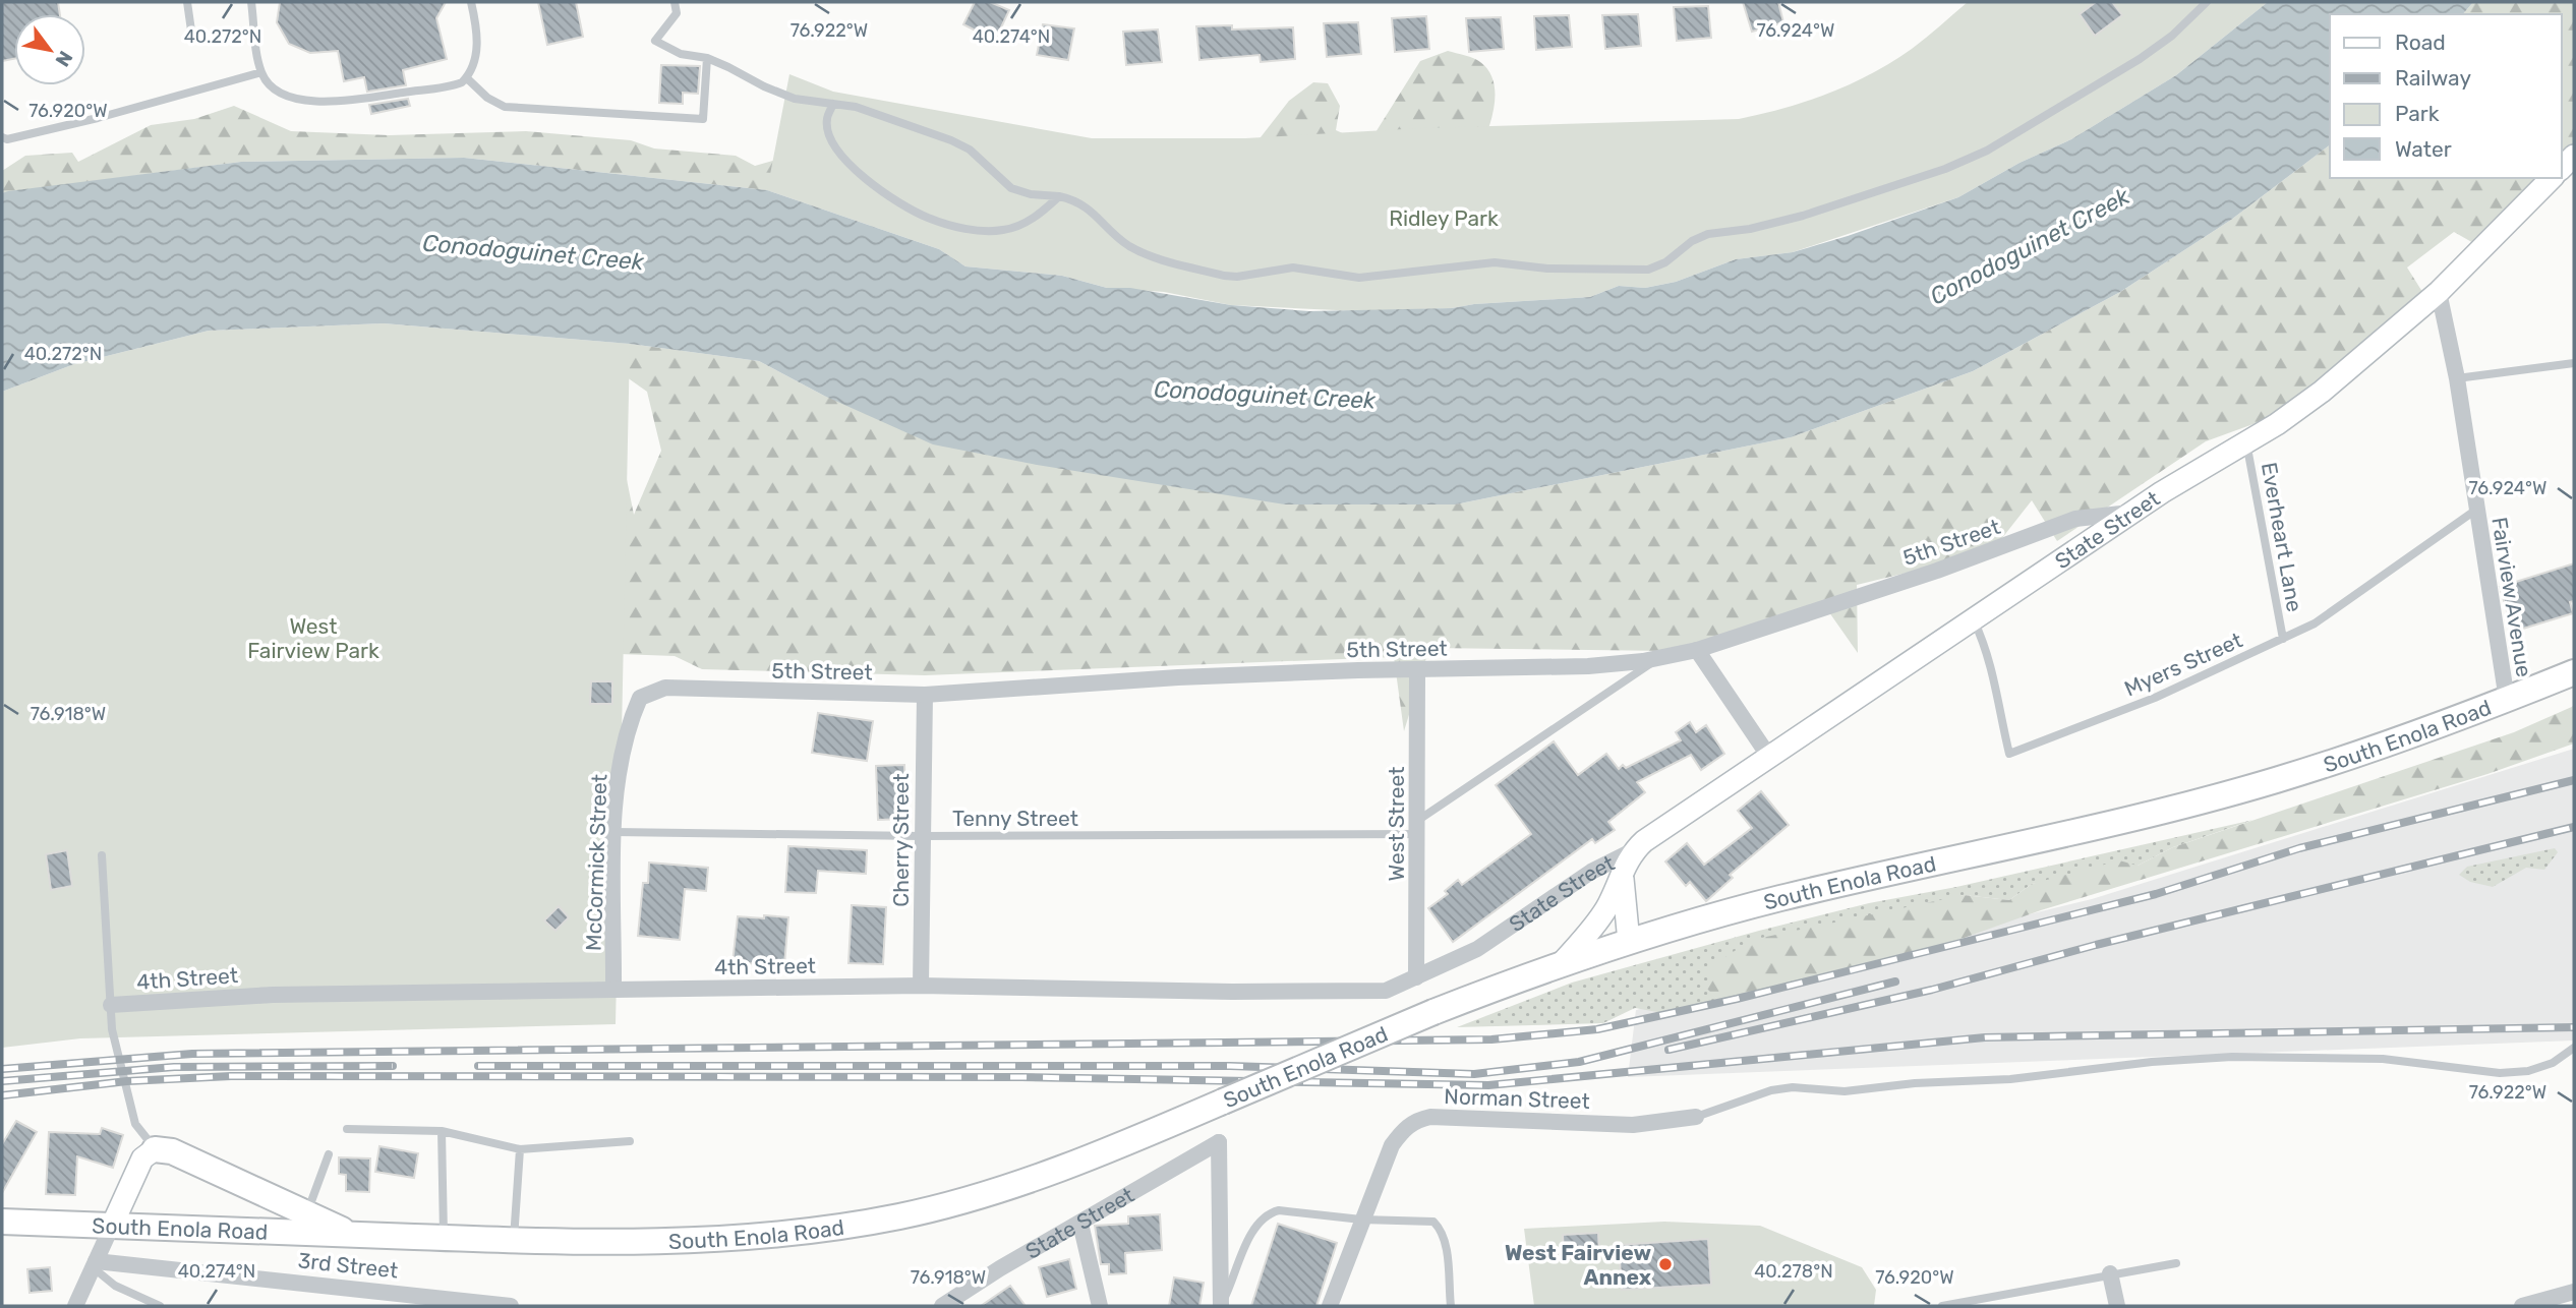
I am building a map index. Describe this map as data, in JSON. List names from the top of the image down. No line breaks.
{"streets":{"main road":["State Street","South Enola Road"],"street":["5th Street","Fairview Avenue","West Street","Cherry Street","McCormick Street","4th Street","Norman Street","3rd Street"],"lane":["Everheart Lane","Myers Street","Tenny Street"]},"crossings":[["State Street","Everheart Lane"],["State Street","5th Street"],["State Street","Fairview Avenue"],["State Street","Myers Street"],["State Street","South Enola Road"],["State Street","West Street"],["State Street","4th Street"],["Everheart Lane","Myers Street"],["5th Street","West Street"],["5th Street","Cherry Street"],["5th Street","McCormick Street"],["Fairview Avenue","Myers Street"],["Fairview Avenue","South Enola Road"],["Tenny Street","West Street"],["Tenny Street","Cherry Street"],["Tenny Street","McCormick Street"],["West Street","4th Street"],["Cherry Street","4th Street"],["McCormick Street","4th Street"]],"water":["Conodoguinet Creek"],"parks":["Ridley Park","West Fairview Park"],"places":["West Fairview Annex"],"legend":["Road","Railway","Park","Water"],"north":"bottom right","coordinates":["76.922°W","76.924°W","40.272°N","40.274°N","76.920°W","76.918°W","40.278°N"]}
